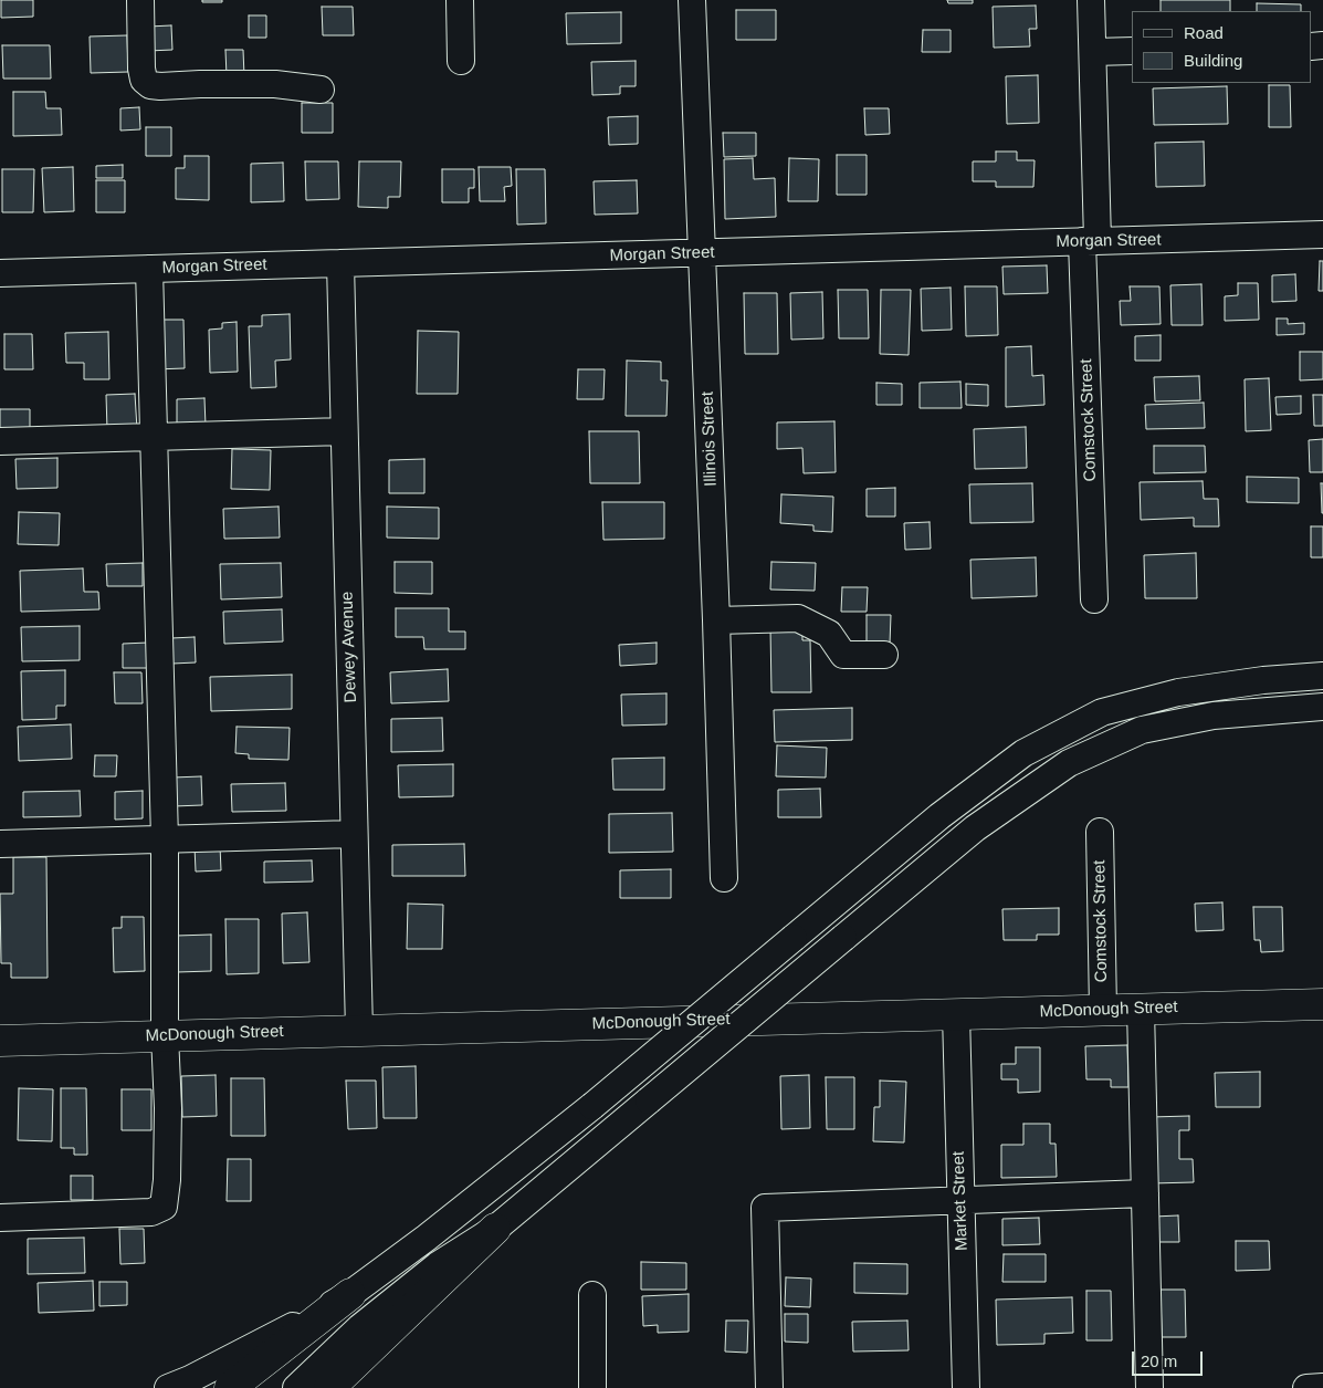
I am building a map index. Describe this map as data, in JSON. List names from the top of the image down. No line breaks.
{"streets":{"main road":["McDonough Street"],"street":["Morgan Street","Comstock Street","Illinois Street","Dewey Avenue","Market Street"]},"crossings":[["Morgan Street","Comstock Street"],["Morgan Street","Illinois Street"],["Morgan Street","Dewey Avenue"],["Comstock Street","McDonough Street"],["Dewey Avenue","McDonough Street"],["McDonough Street","Market Street"]],"legend":["Road","Building"],"scale_bar":"20 m"}
